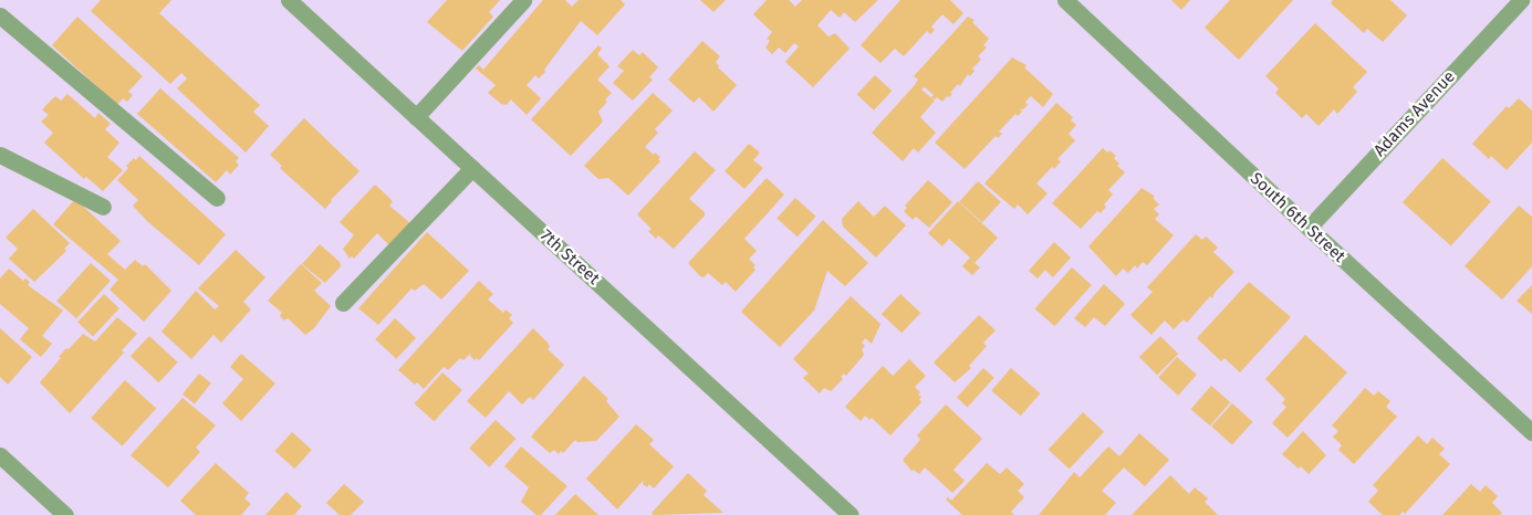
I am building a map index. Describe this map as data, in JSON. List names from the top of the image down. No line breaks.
{"streets":{"street":["Adams Avenue","South 6th Street","7th Street"]},"crossings":[["Adams Avenue","South 6th Street"]]}
